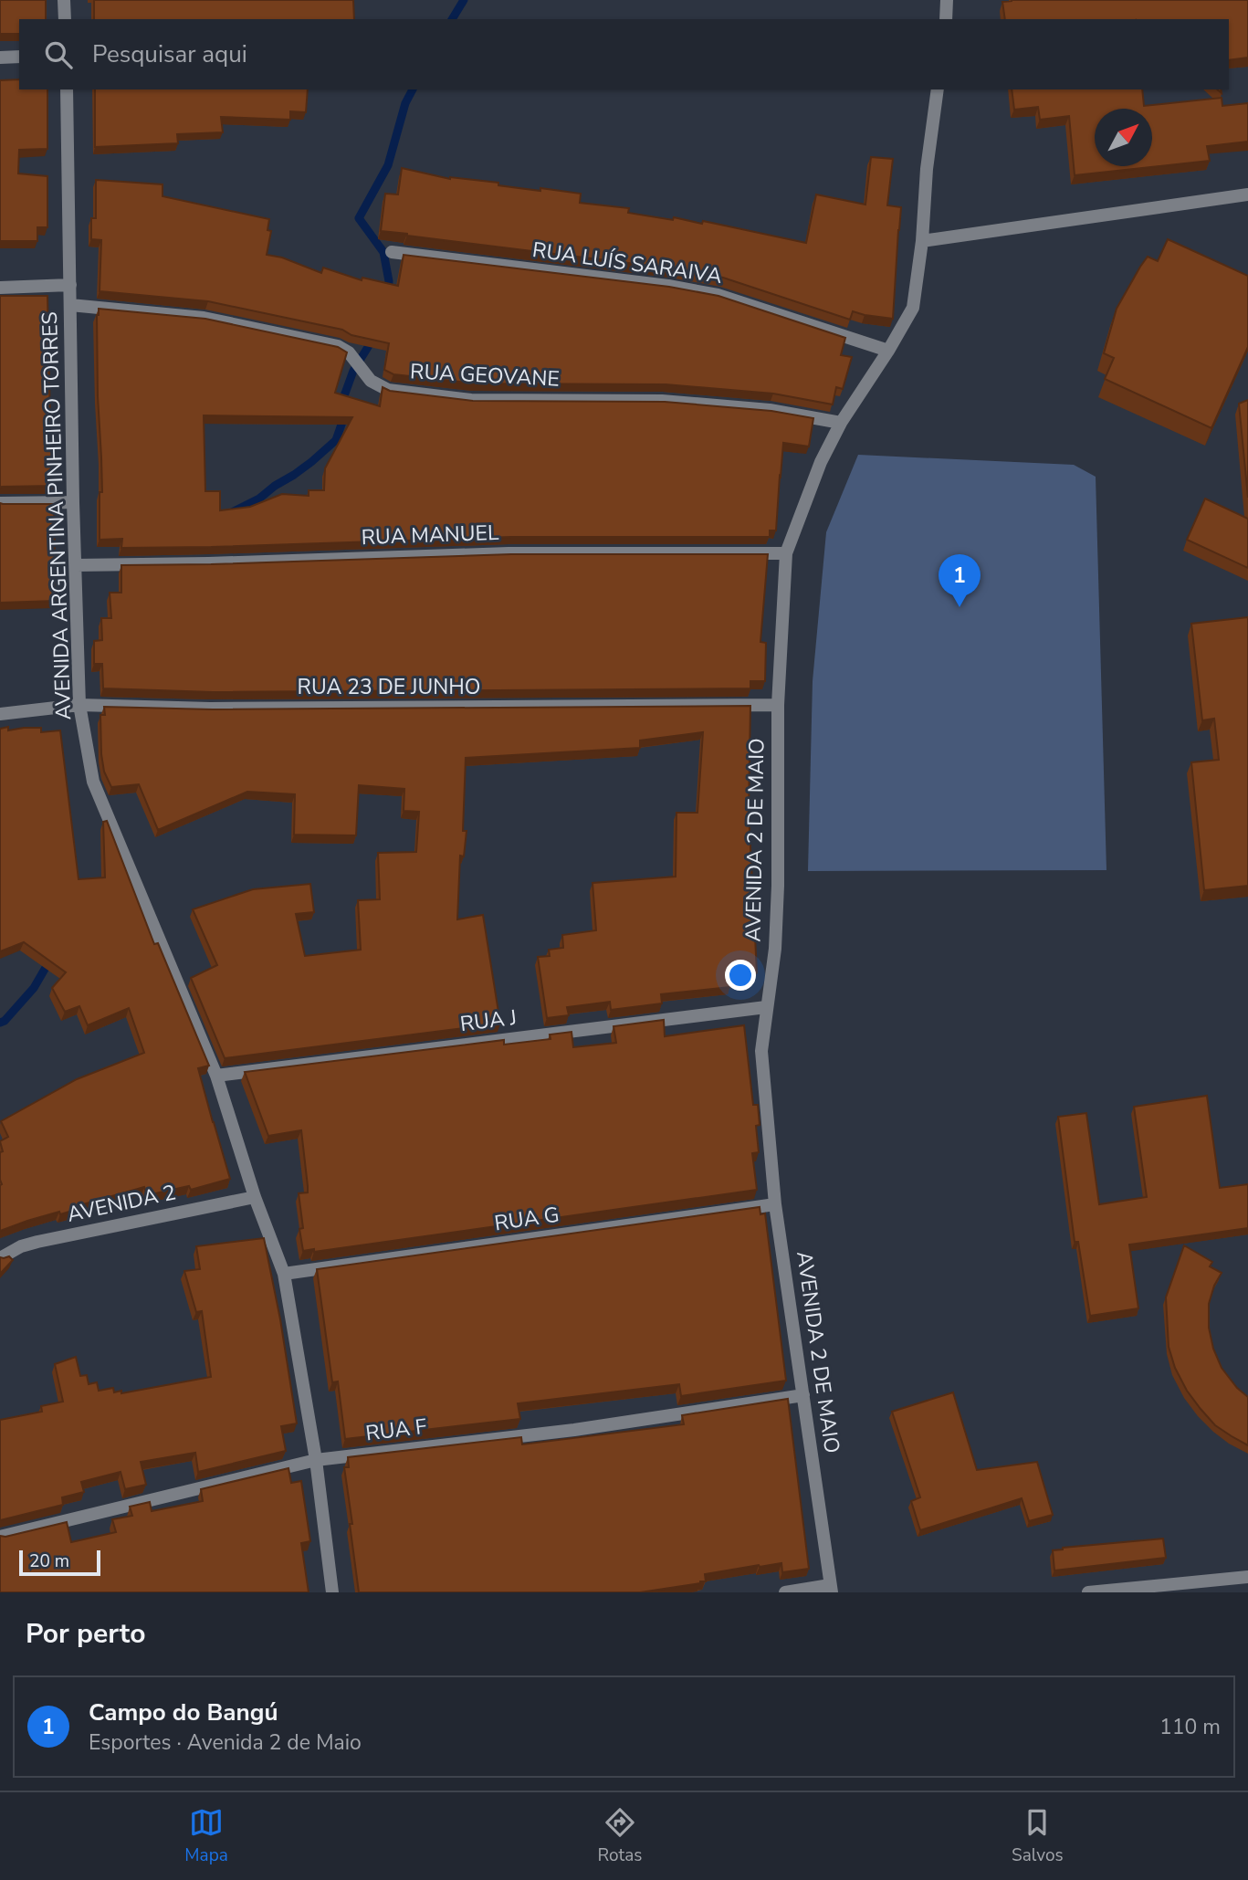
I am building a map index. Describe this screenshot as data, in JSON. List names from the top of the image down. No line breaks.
{"streets":{"street":["RUA LUÍS SARAIVA","RUA GEOVANE","AVENIDA ARGENTINA PINHEIRO TORRES","RUA MANUEL","RUA 23 DE JUNHO","AVENIDA 2 DE MAIO","RUA J","AVENIDA 2","RUA G","RUA F"]},"crossings":[["RUA LUÍS SARAIVA","AVENIDA 2 DE MAIO"],["RUA GEOVANE","AVENIDA ARGENTINA PINHEIRO TORRES"],["RUA GEOVANE","AVENIDA 2 DE MAIO"],["AVENIDA ARGENTINA PINHEIRO TORRES","RUA MANUEL"],["AVENIDA ARGENTINA PINHEIRO TORRES","RUA 23 DE JUNHO"],["AVENIDA ARGENTINA PINHEIRO TORRES","RUA J"],["AVENIDA ARGENTINA PINHEIRO TORRES","AVENIDA 2"],["AVENIDA ARGENTINA PINHEIRO TORRES","RUA G"],["AVENIDA ARGENTINA PINHEIRO TORRES","RUA F"],["RUA MANUEL","AVENIDA 2 DE MAIO"],["RUA 23 DE JUNHO","AVENIDA 2 DE MAIO"],["AVENIDA 2 DE MAIO","RUA J"],["AVENIDA 2 DE MAIO","RUA G"],["AVENIDA 2 DE MAIO","RUA F"]],"scale_bar":"20 m","north":"top right","page":{"search":"Pesquisar aqui","pins":"1","scale":"20 m","heading":"Por perto","list":[{"mark":"1","name":"Campo do Bangú","note":"Esportes · Avenida 2 de Maio","value":"110 m"}],"nav":["Mapa","Rotas","Salvos"]}}
